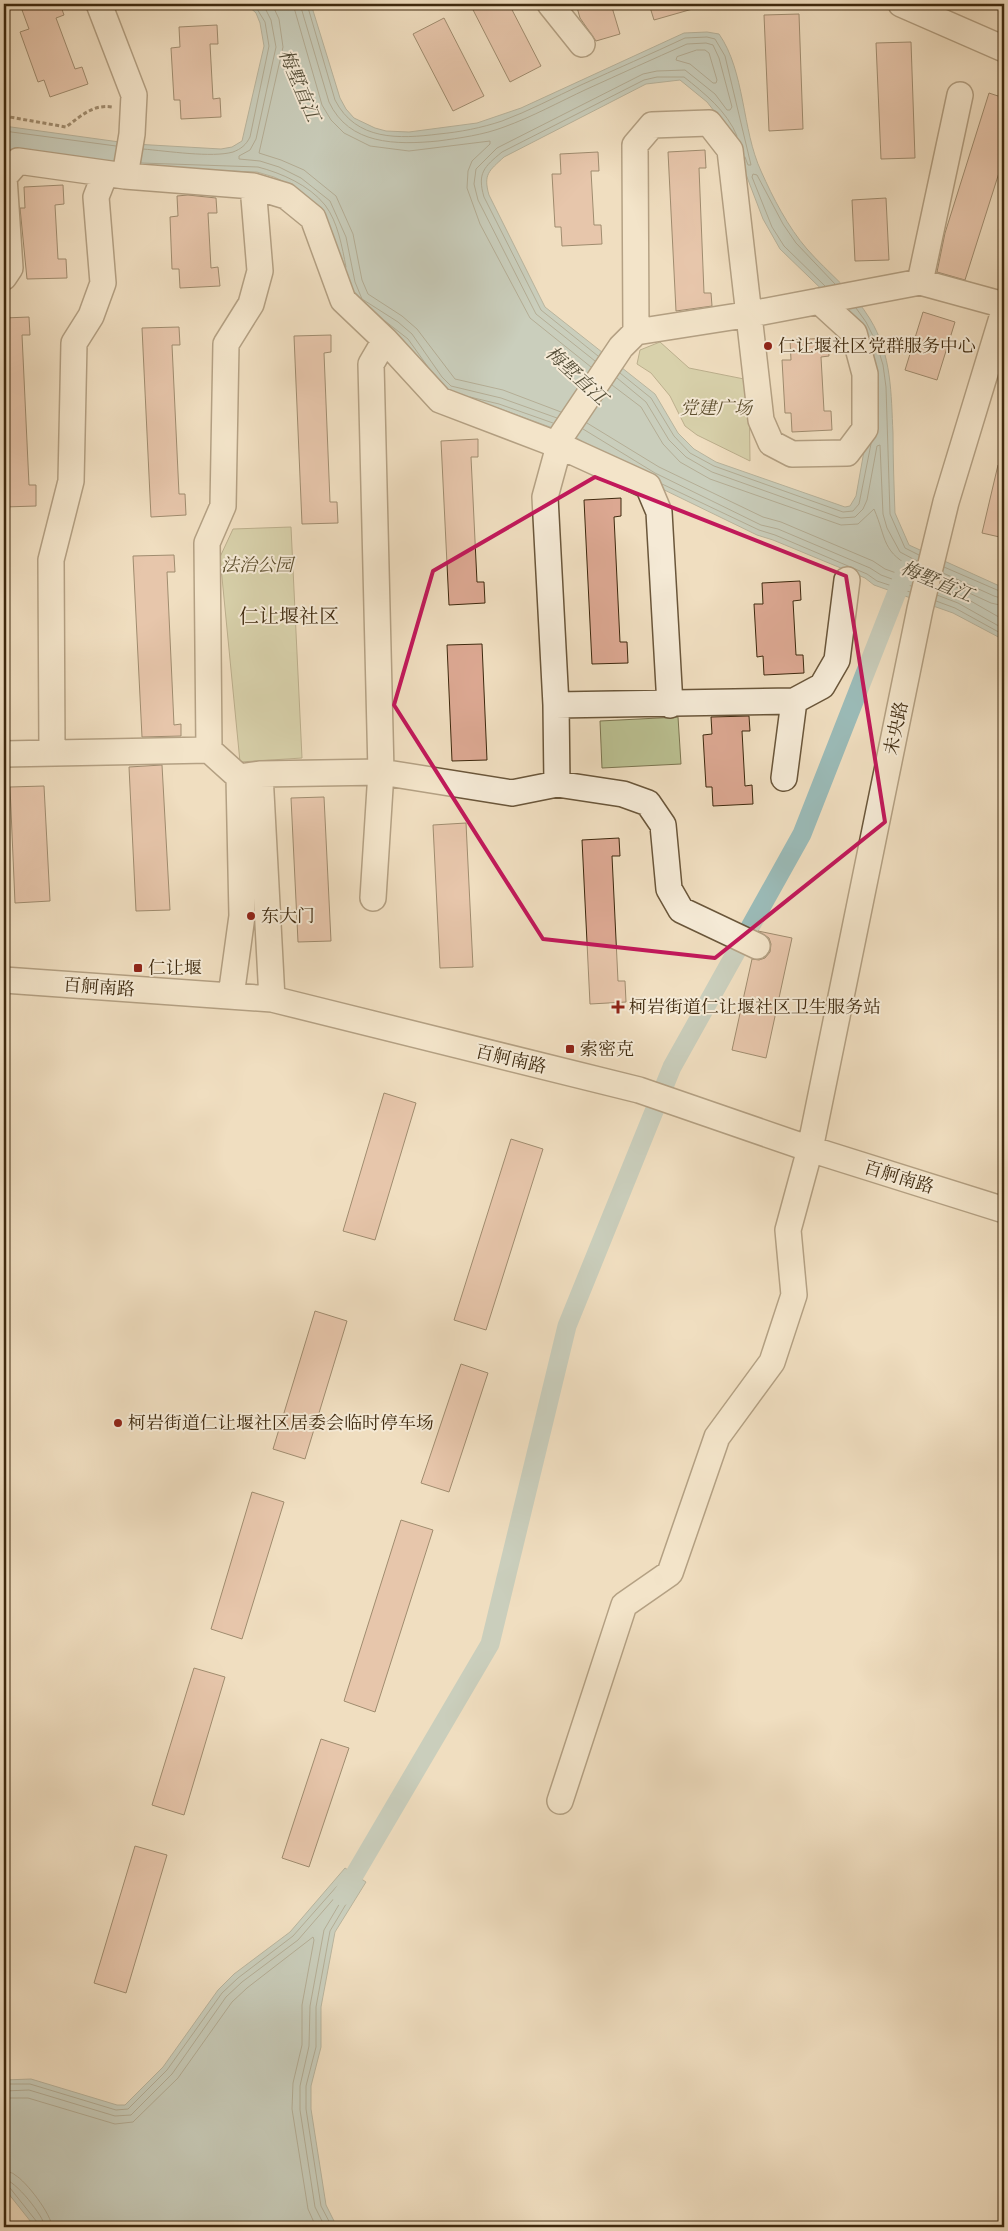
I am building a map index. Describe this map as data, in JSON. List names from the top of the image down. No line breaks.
{"streets":{"street":["未央路","百舸南路"]},"crossings":[["未央路","百舸南路"]],"districts":["仁让堰社区"],"water":["梅墅直江"],"parks":["党建广场","法治公园"],"places":{"other":["仁让堰社区党群服务中心","东大门","柯岩街道仁让堰社区居委会临时停车场"],"transit":["仁让堰","索密克"],"health":["柯岩街道仁让堰社区卫生服务站"]}}
